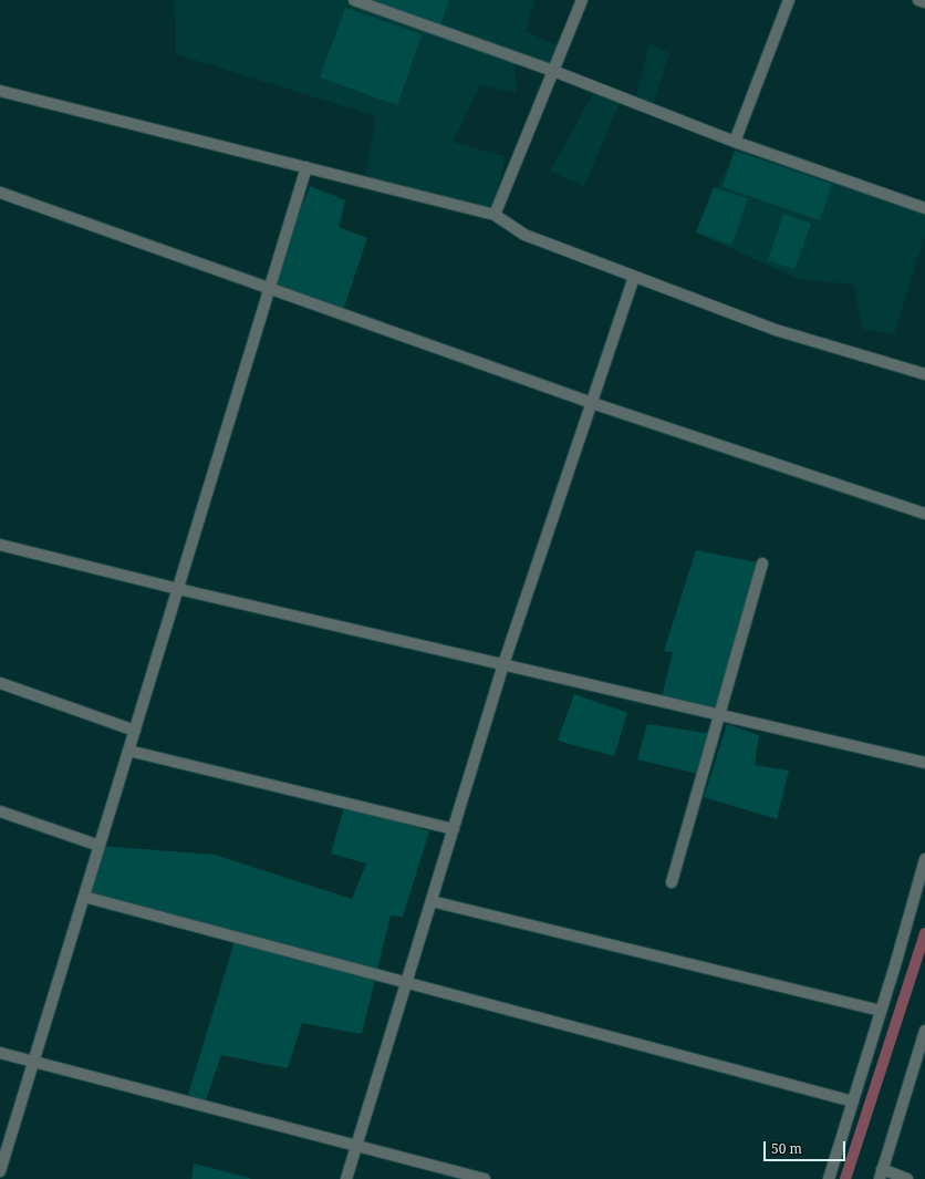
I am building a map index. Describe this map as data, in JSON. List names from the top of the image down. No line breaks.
{"scale_bar":"50 m"}
